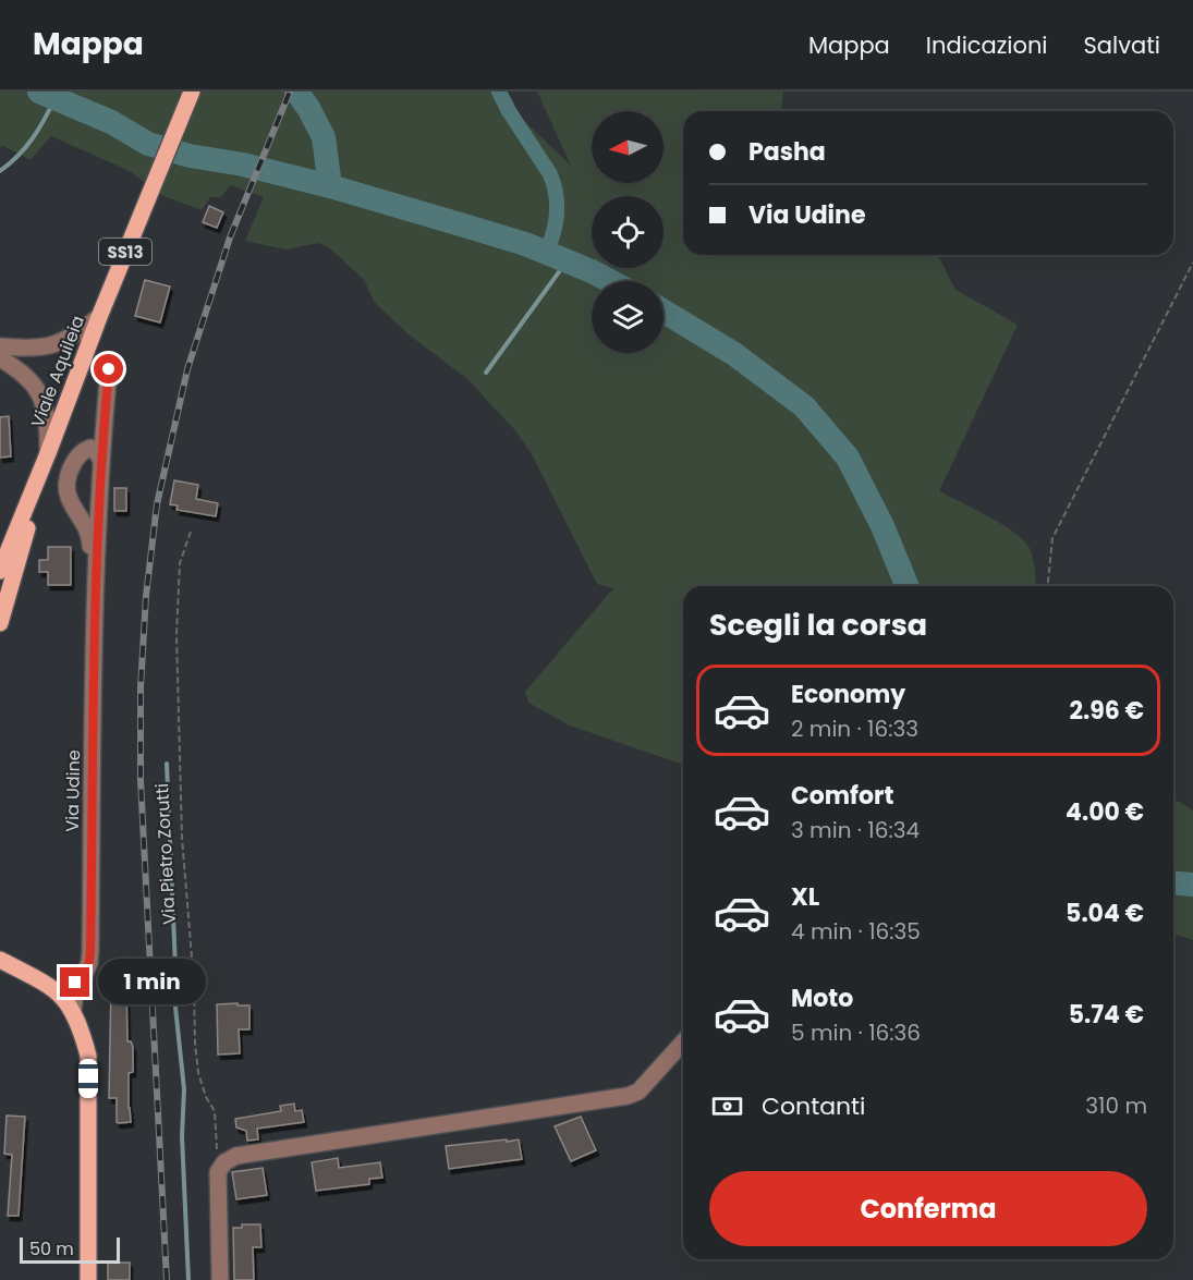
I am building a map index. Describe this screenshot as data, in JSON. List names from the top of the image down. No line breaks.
{"streets":{"main road":["SS13","Viale Aquileia"],"street":["Via Udine"],"path":["Via Pietro Zorutti"]},"scale_bar":"50 m","north":"left","page":{"header":"Mappa","nav":["Mappa","Indicazioni","Salvati"],"banner":["Pasha","Via Udine"],"heading":"Scegli la corsa","list":[{"name":"Economy","note":"2 min · 16:33","value":"2.96 €"},{"name":"Comfort","note":"3 min · 16:34","value":"4.00 €"},{"name":"XL","note":"4 min · 16:35","value":"5.04 €"},{"name":"Moto","note":"5 min · 16:36","value":"5.74 €"}],"bubble":"1 min","pay":["Contanti","310 m"],"buttons":"Conferma","scale":"50 m"}}
